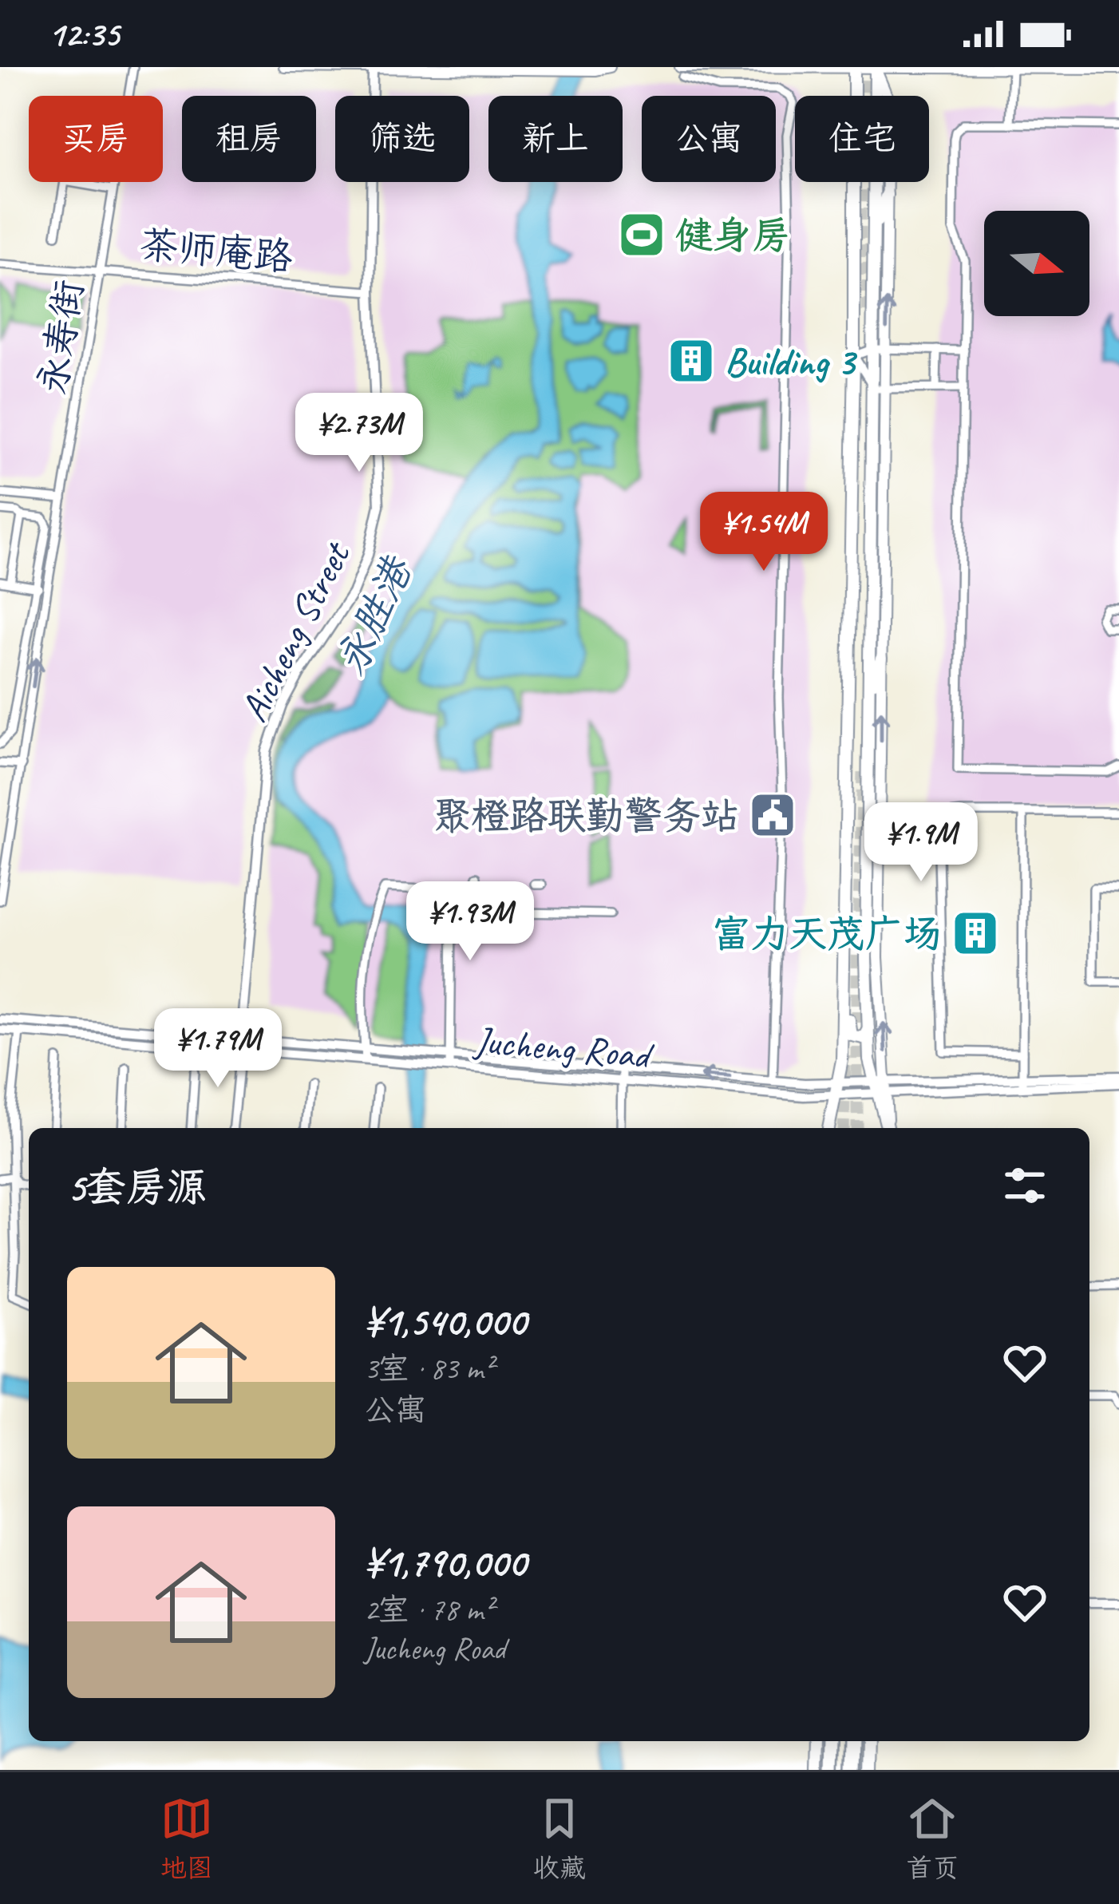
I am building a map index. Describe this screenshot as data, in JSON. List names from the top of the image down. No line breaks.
{"streets":{"street":["茶师庵路","永寿街","Aicheng Street","Jucheng Road"]},"crossings":[["茶师庵路","永寿街"],["茶师庵路","Aicheng Street"],["Aicheng Street","Jucheng Road"]],"water":["永胜港"],"places":{"sports":["健身房"],"building":["Building 3","富力天茂广场"],"public building":["聚橙路联勤警务站"]},"north":"right","page":{"status":"12:35","chip":["买房","租房","筛选","新上","公寓","住宅"],"price":["¥2.73M","¥1.54M","¥1.9M","¥1.93M","¥1.79M"],"heading":"5套房源","list":[{"name":"¥1,540,000","note":"3室 · 83 m² · 公寓"},{"name":"¥1,790,000","note":"2室 · 78 m² · Jucheng Road"}],"tabs":["地图","收藏","首页"]}}
